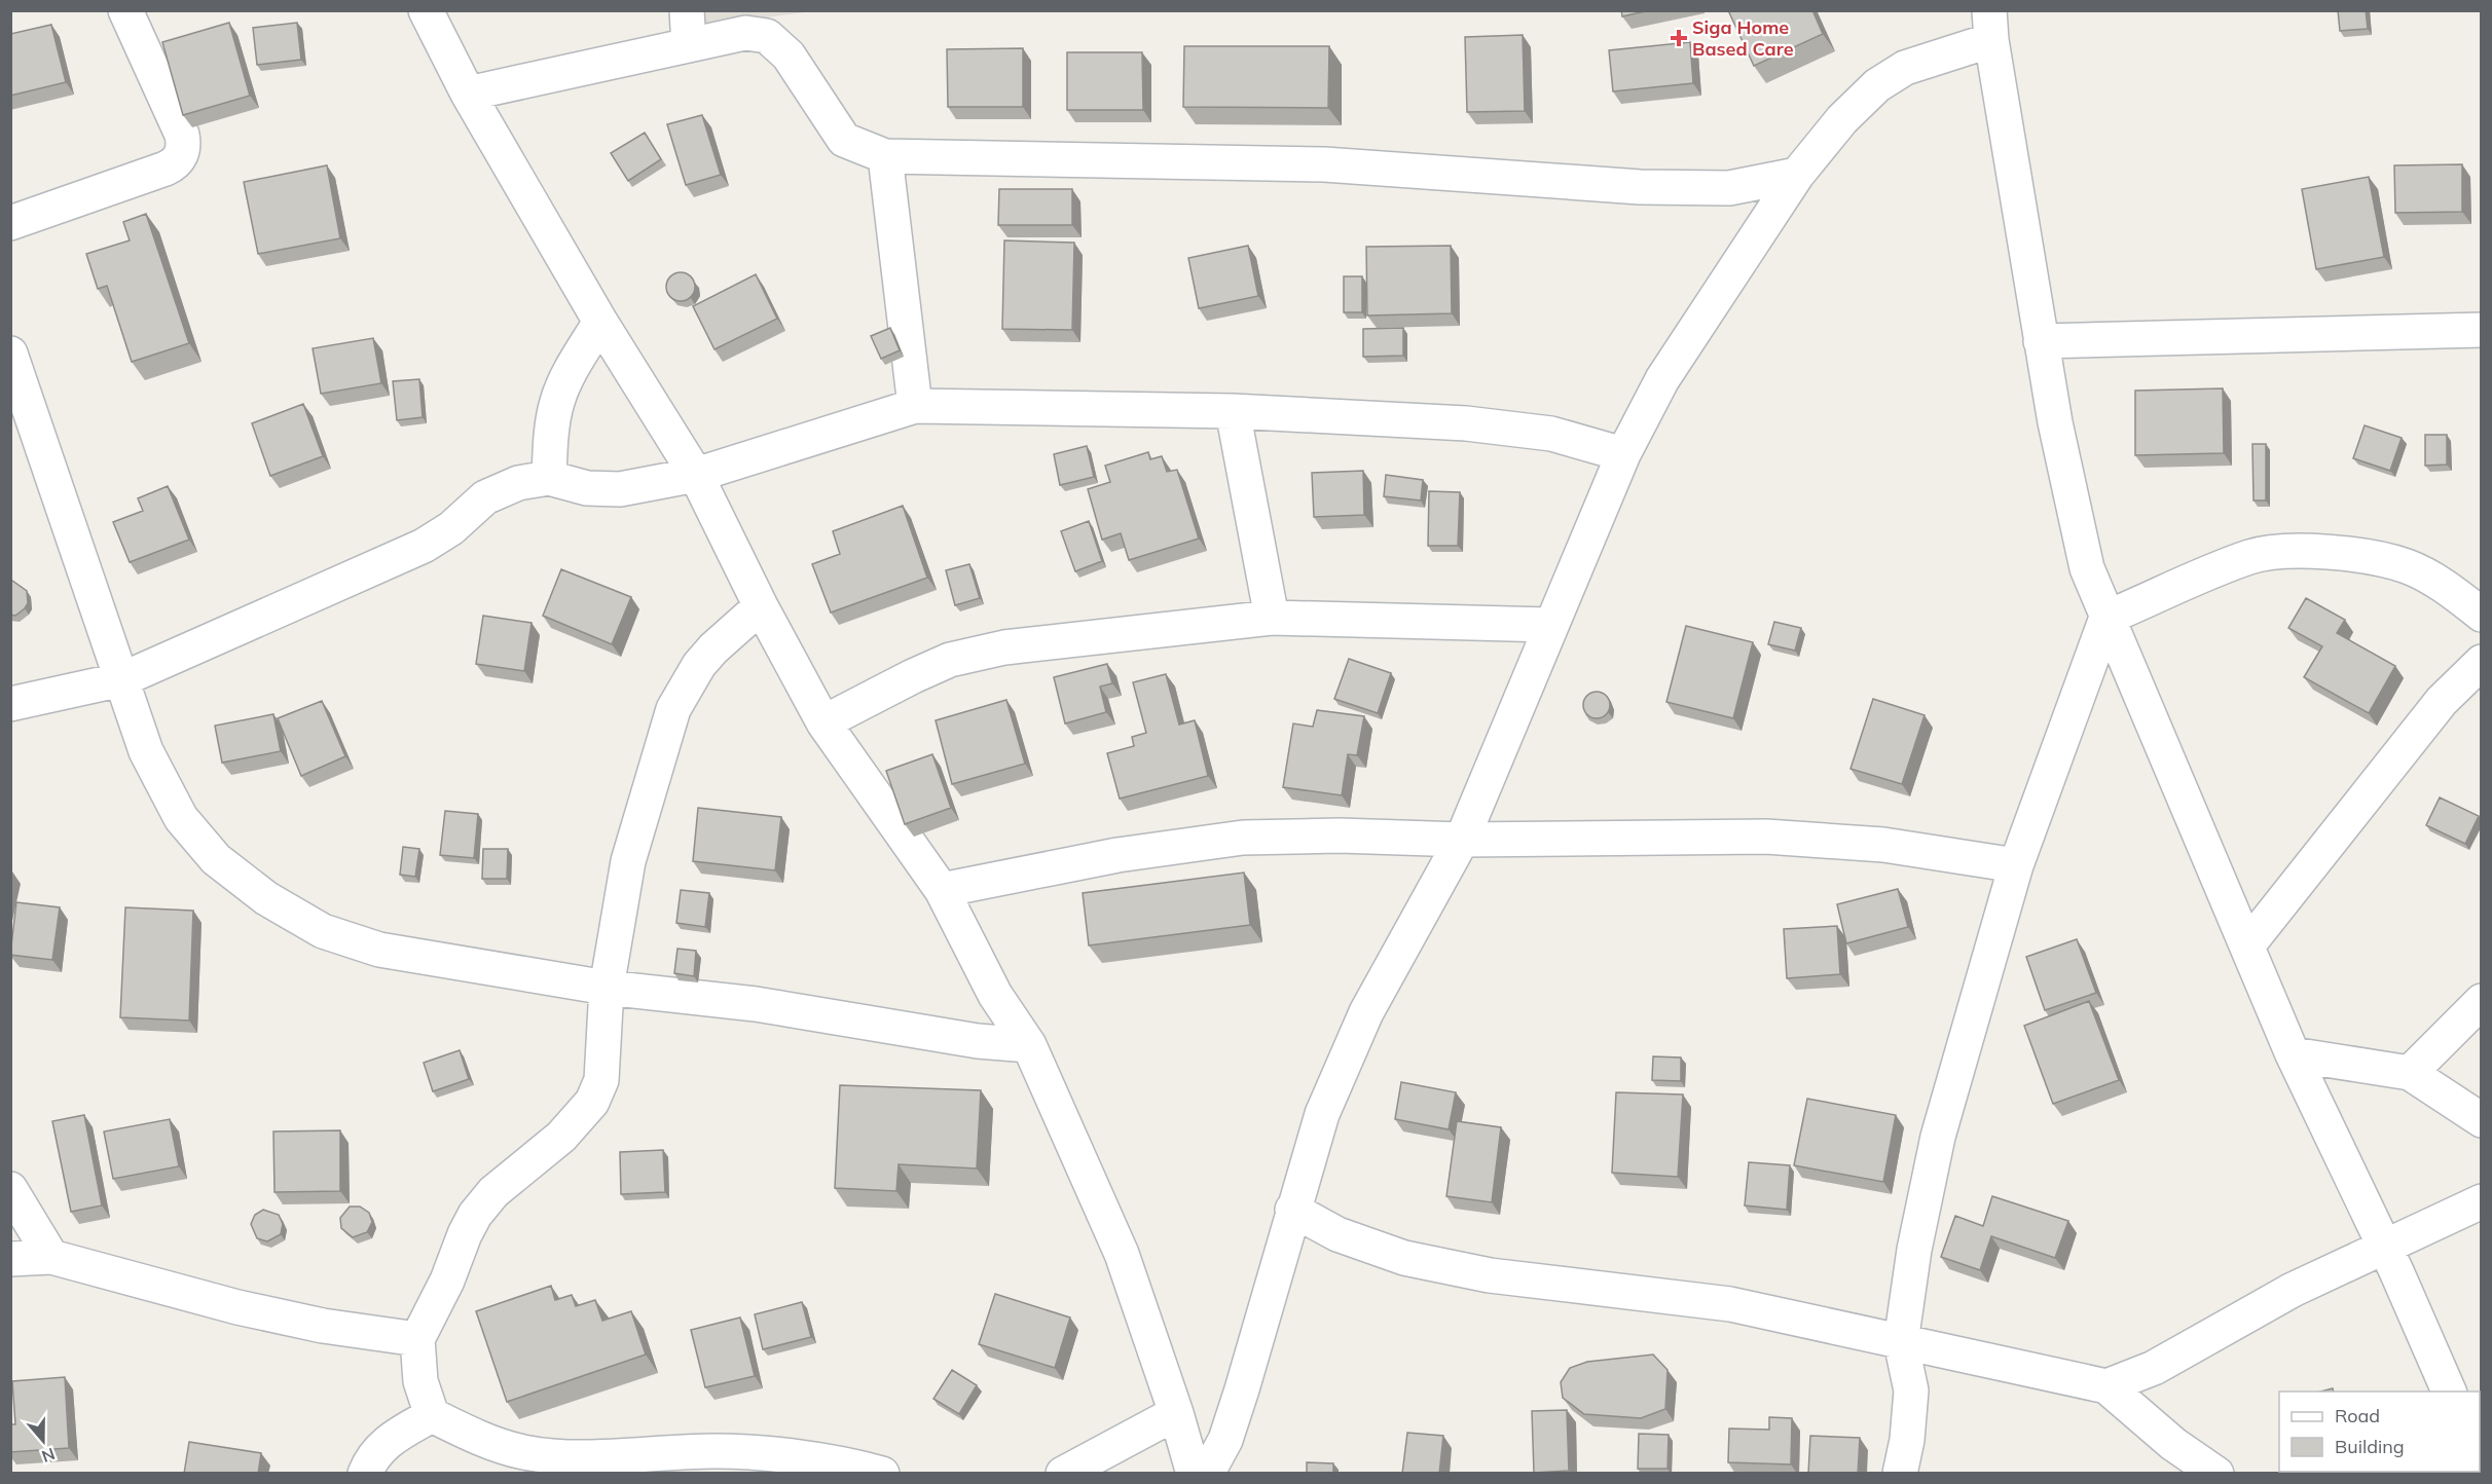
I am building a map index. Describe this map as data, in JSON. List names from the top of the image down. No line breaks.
{"places":{"health":["Siga Home Based Care"]},"legend":["Road","Building"],"north":"bottom"}
